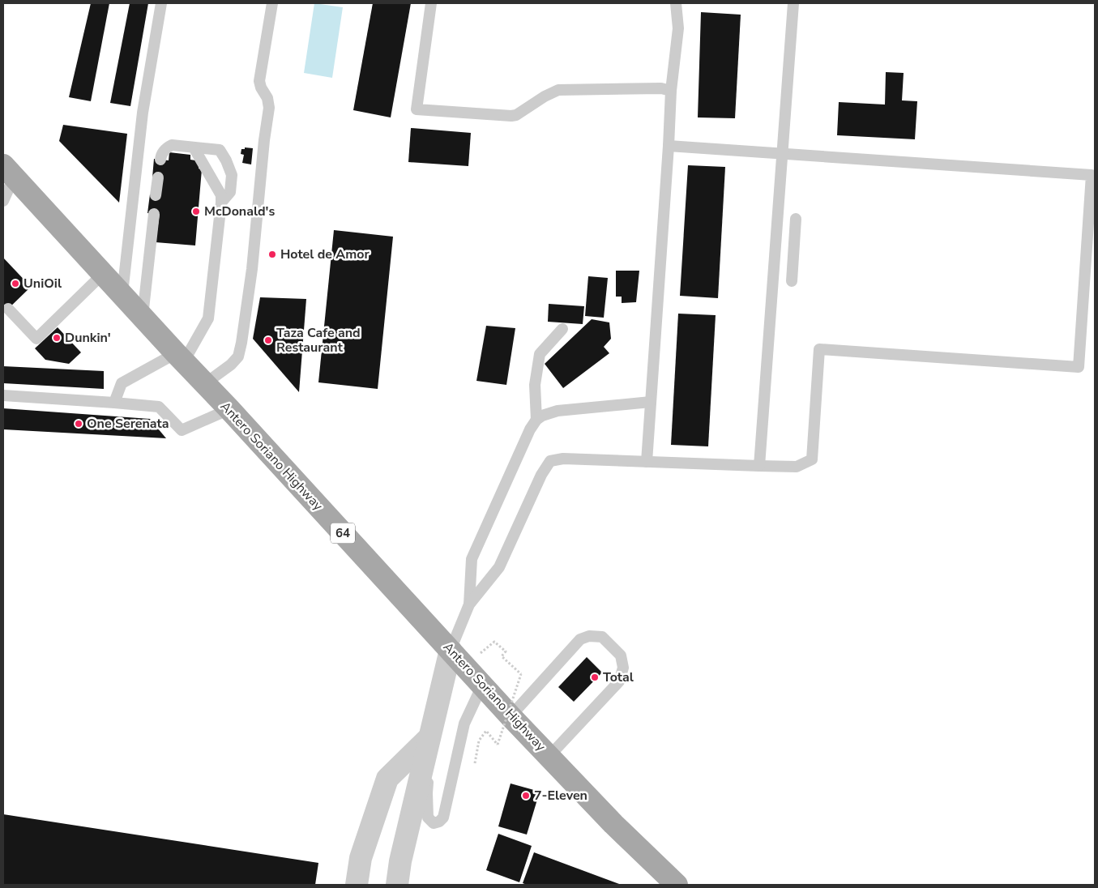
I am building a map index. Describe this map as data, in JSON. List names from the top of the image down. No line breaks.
{"streets":{"main road":["Antero Soriano Highway","64"]},"places":["McDonald's","Hotel de Amor","UniOil","Dunkin'","Taza Cafe and Restaurant","One Serenata","Total","7-Eleven"]}
